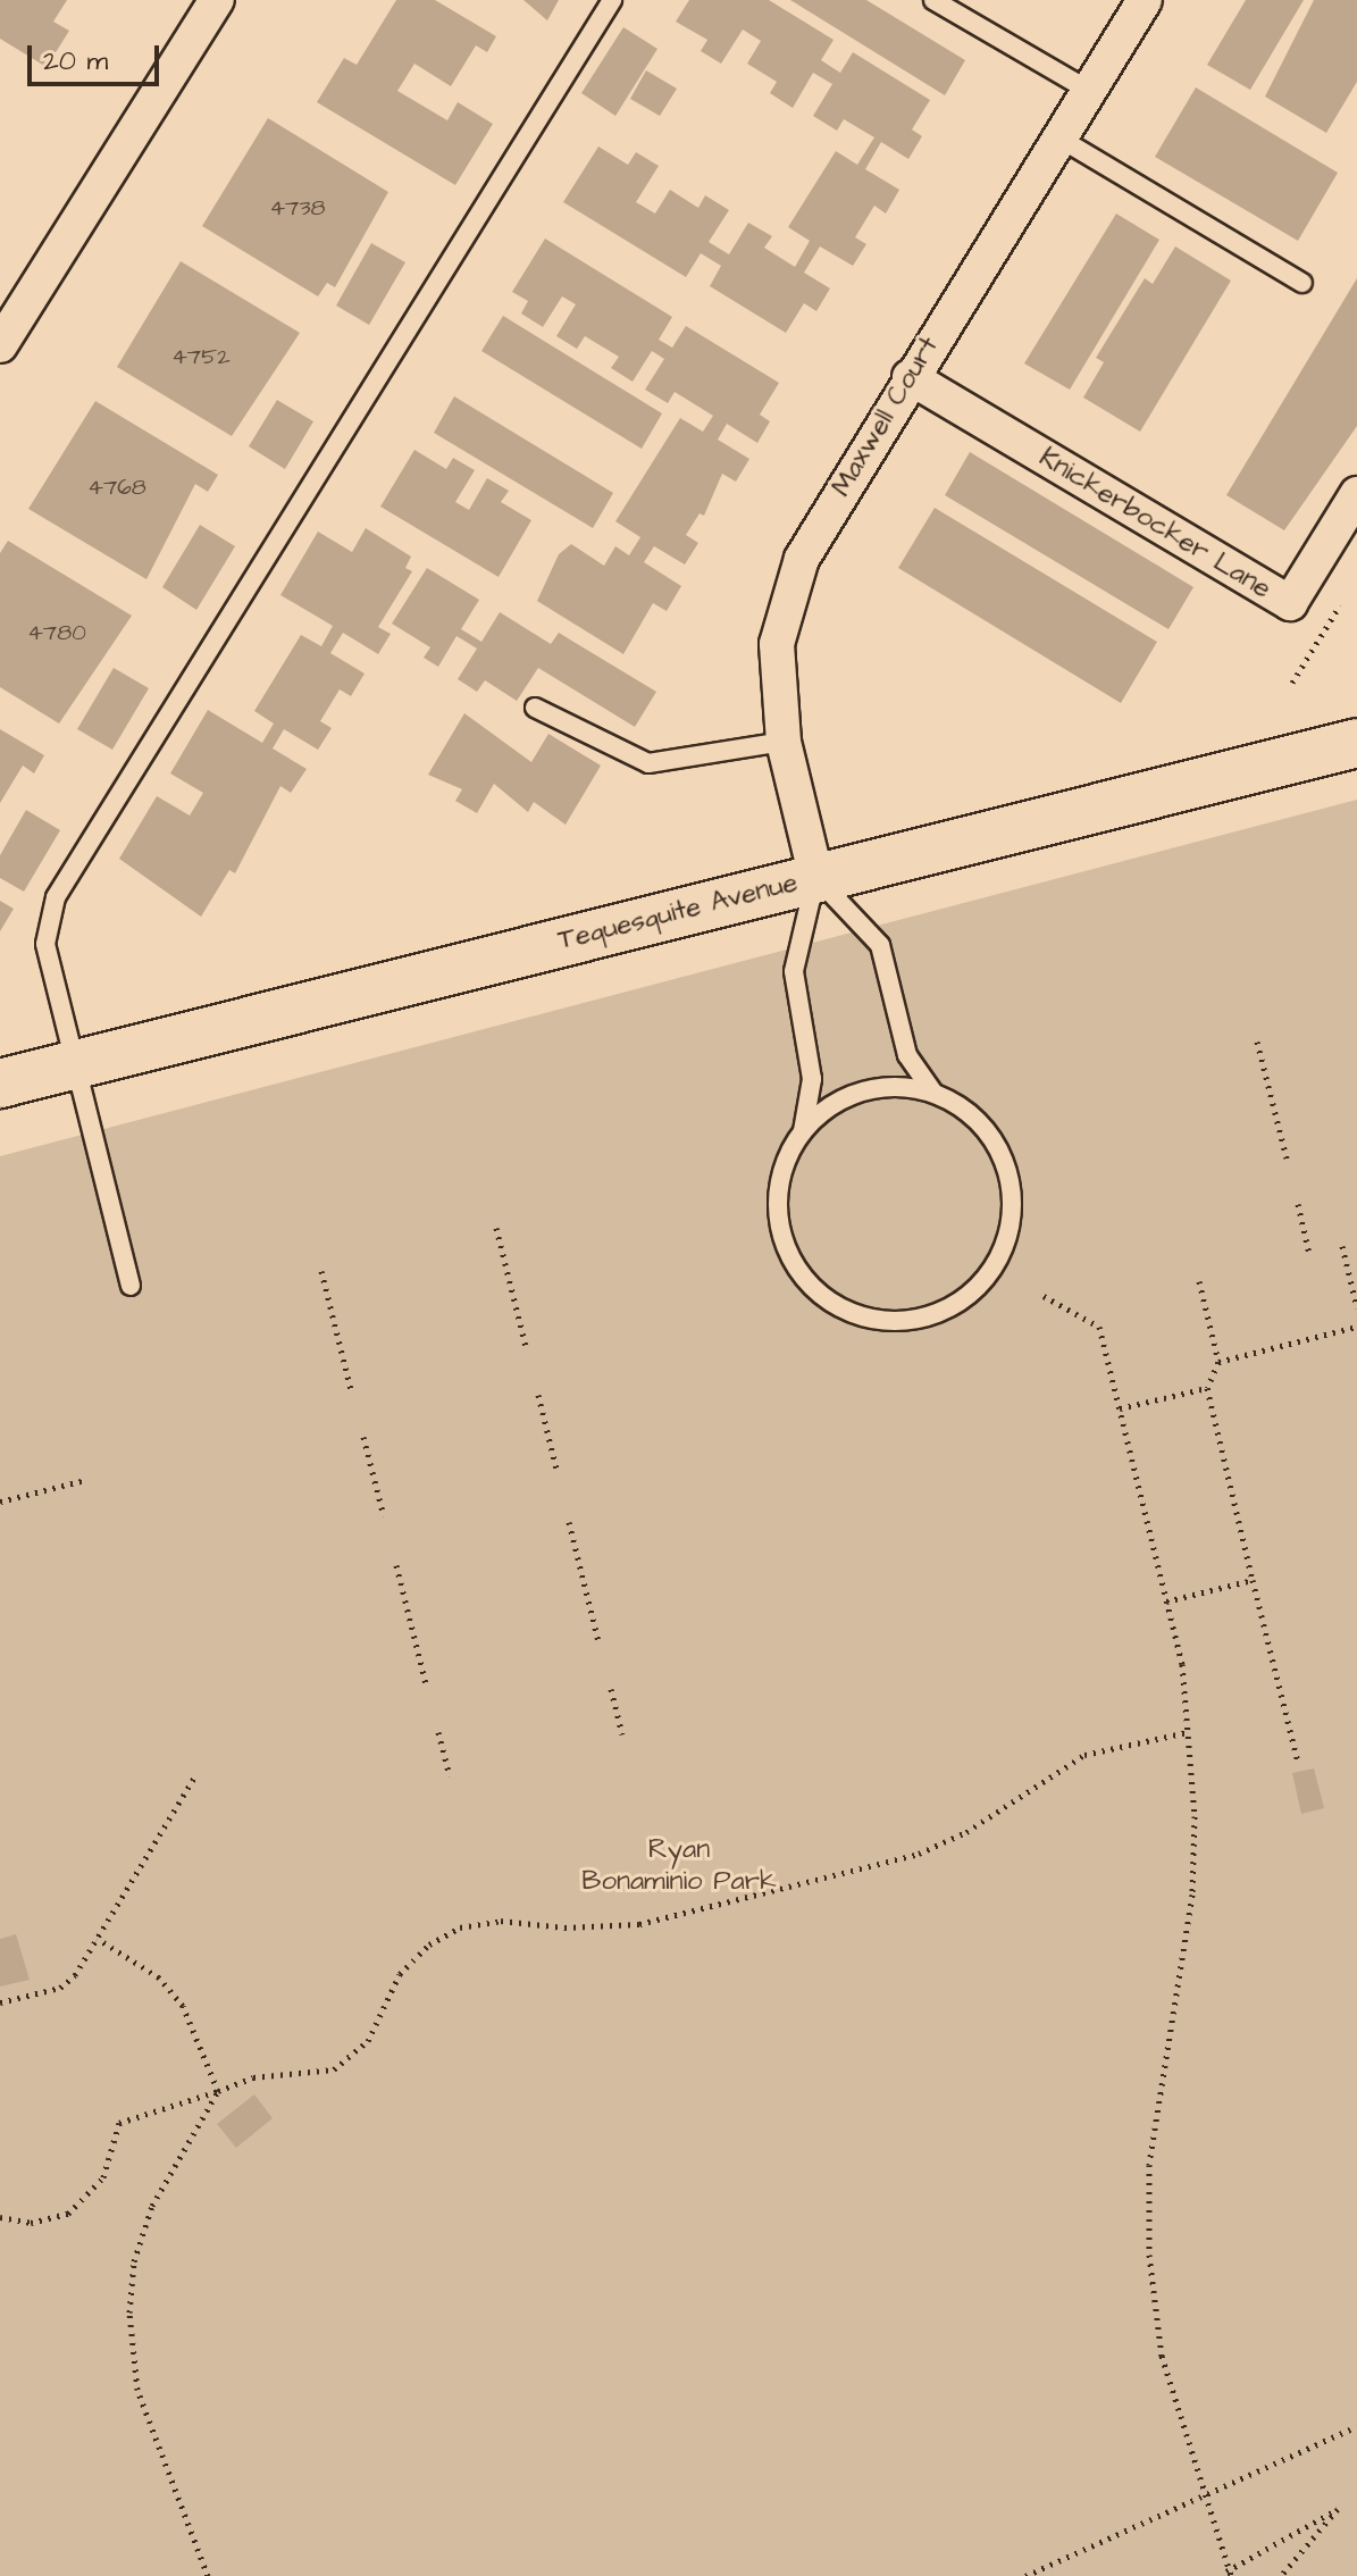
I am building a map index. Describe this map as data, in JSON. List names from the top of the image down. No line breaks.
{"streets":{"street":["Maxwell Court","Knickerbocker Lane","Tequesquite Avenue"]},"crossings":[["Maxwell Court","Knickerbocker Lane"],["Maxwell Court","Tequesquite Avenue"]],"parks":["Ryan Bonaminio Park"],"house_numbers":["4738","4752","4768","4780"],"scale_bar":"20 m"}
